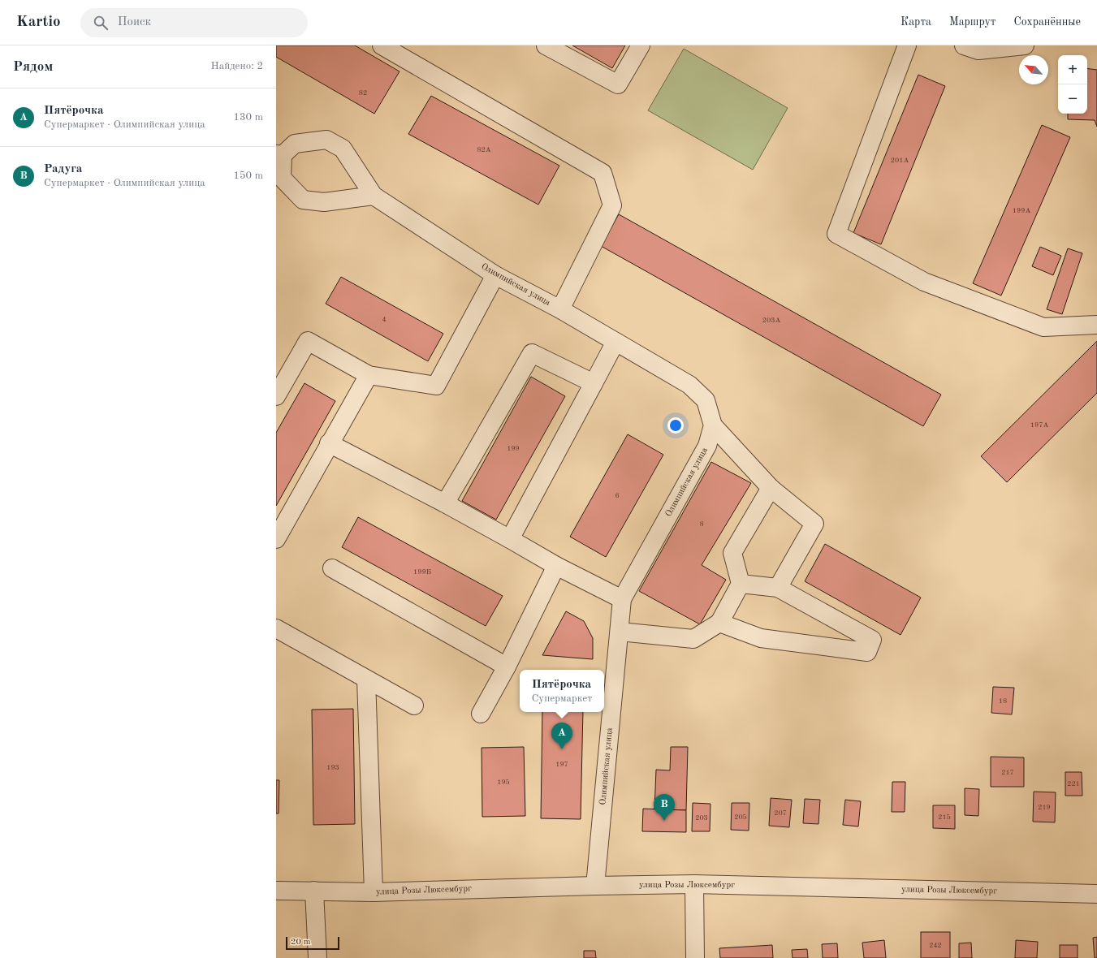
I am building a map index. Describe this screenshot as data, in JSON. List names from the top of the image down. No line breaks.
{"streets":{"street":["Олимпийская улица","улица Розы Люксембург"]},"crossings":[["Олимпийская улица","улица Розы Люксембург"]],"house_numbers":["82","82А","201А","199А","4","203А","197А","199","6","8","199Б","18","197","193","217","195","221","219","207","205","215","203","242"],"scale_bar":"20 m","north":"top left","page":{"header":"Kartio","search":"Поиск","nav":["Карта","Маршрут","Сохранённые"],"heading":["Рядом","Найдено: 2"],"map_buttons":["+","−"],"list":[{"mark":"A","name":"Пятёрочка","note":"Супермаркет · Олимпийская улица","value":"130 m"},{"mark":"B","name":"Радуга","note":"Супермаркет · Олимпийская улица","value":"150 m"}],"popup":["Пятёрочка","Супермаркет"],"pins":["A","B"],"scale":"20 m"}}
